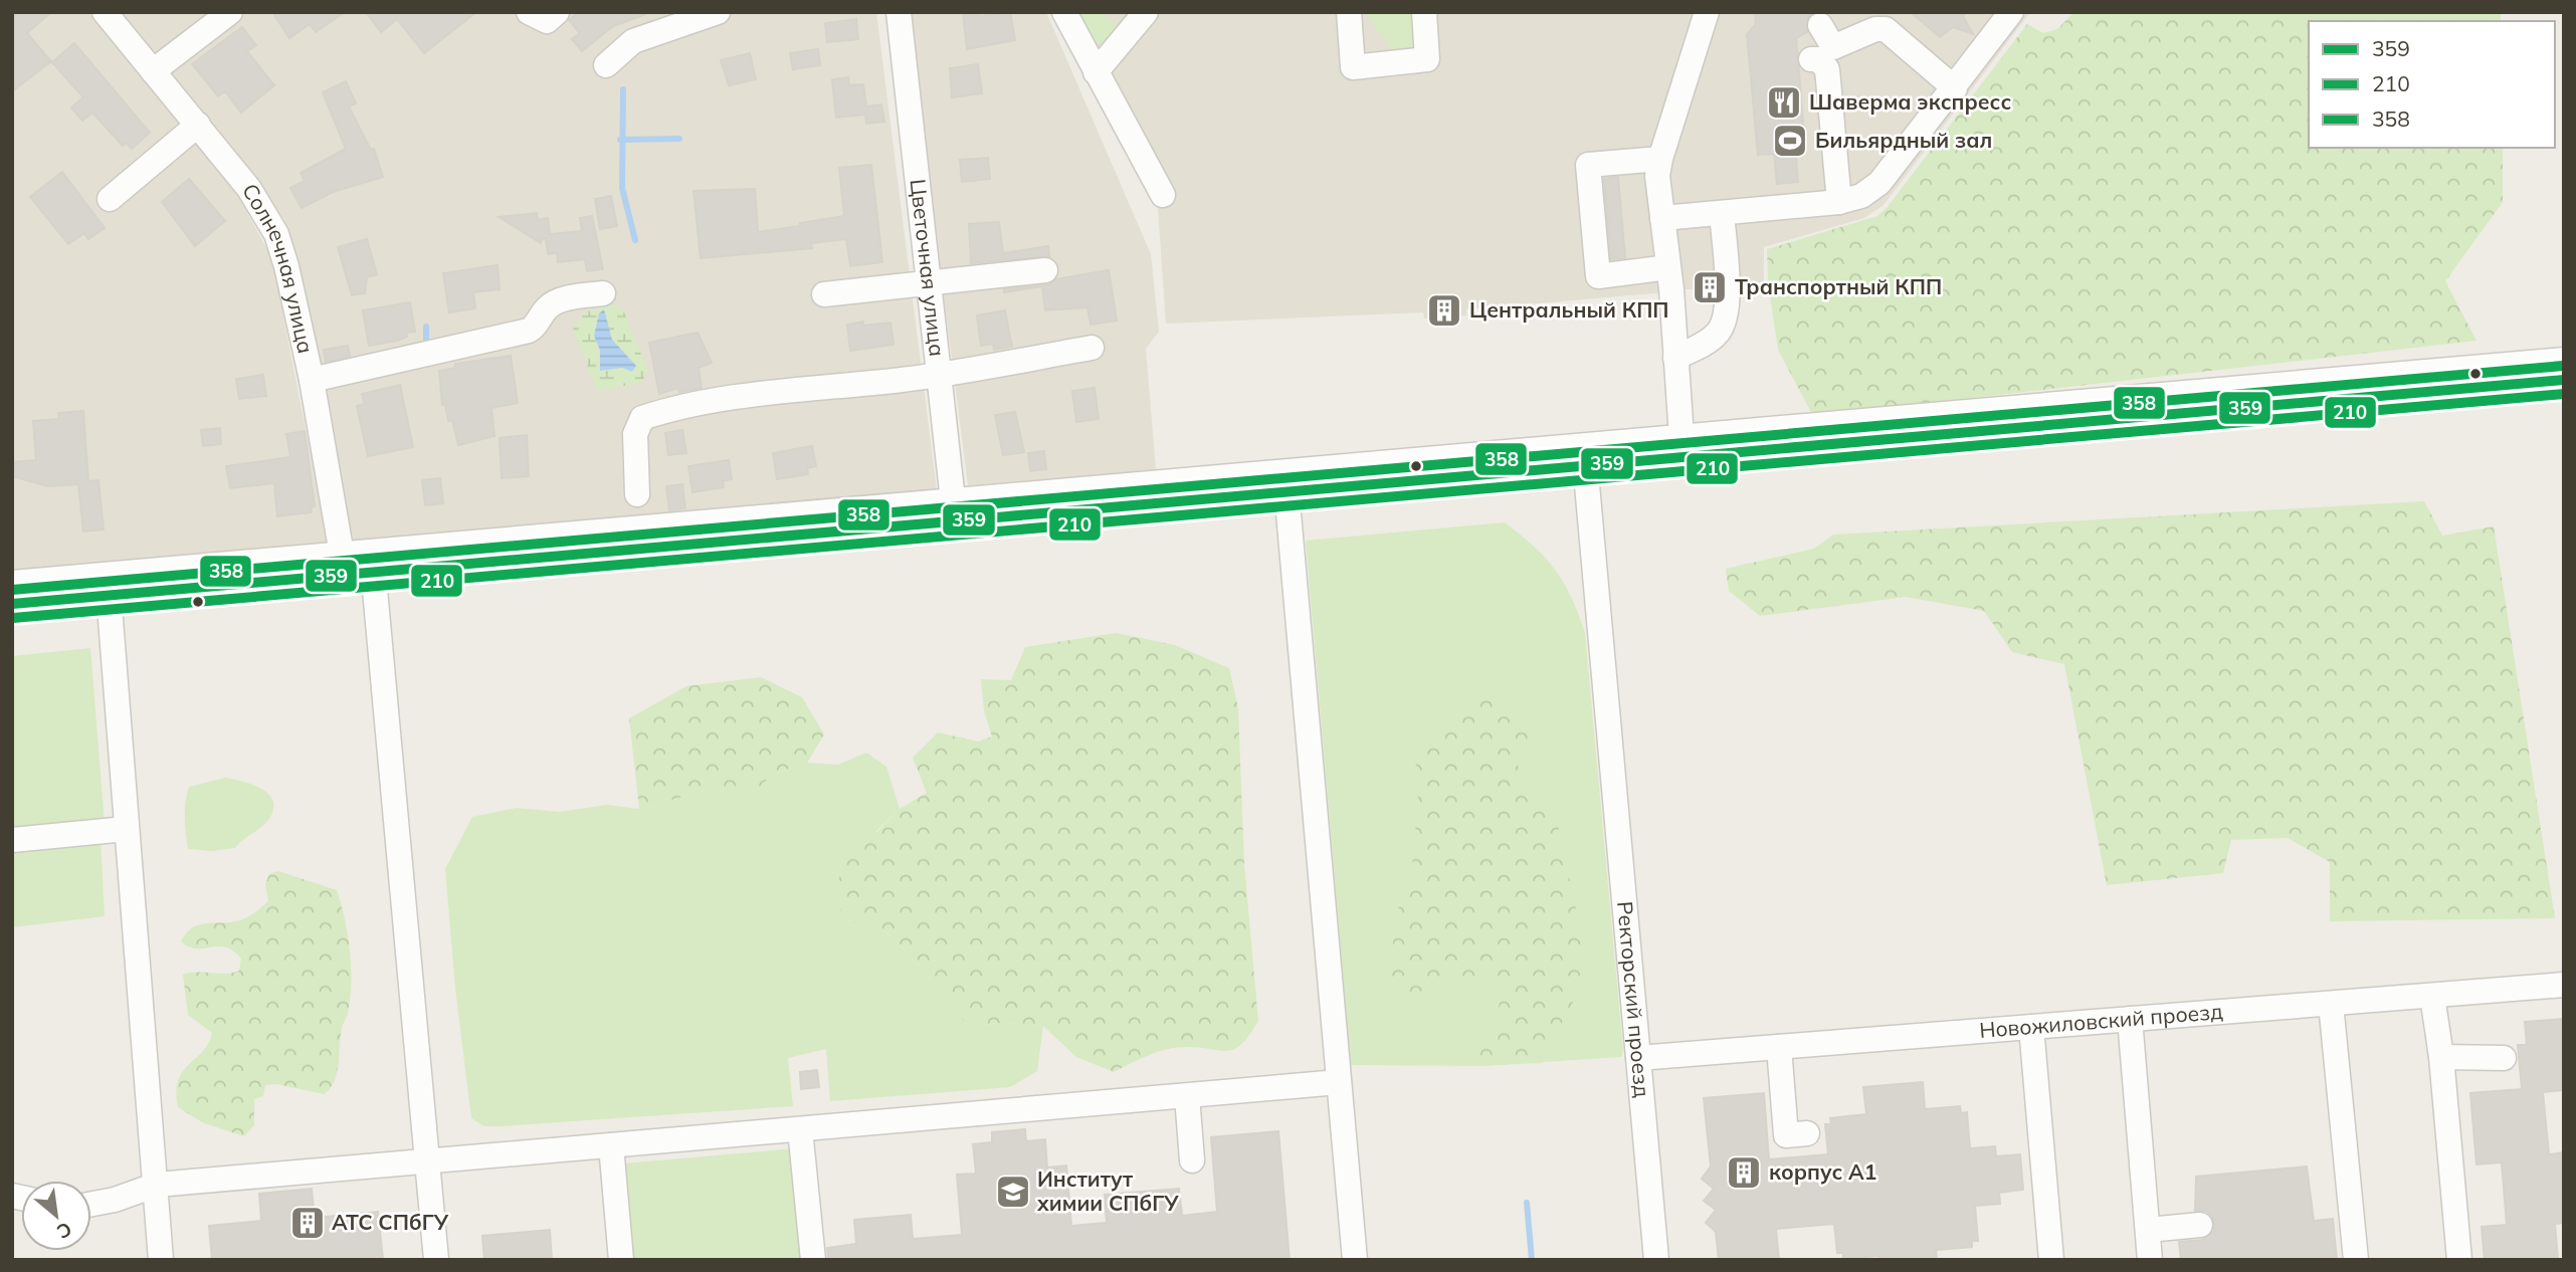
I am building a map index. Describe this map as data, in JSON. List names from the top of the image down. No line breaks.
{"streets":{"street":["Цветочная улица","Солнечная улица","Ректорский проезд","Новожиловский проезд"]},"crossings":[["Ректорский проезд","Новожиловский проезд"]],"places":{"restaurant":["Шаверма экспресс"],"sports":["Бильярдный зал"],"building":["Транспортный КПП","Центральный КПП","корпус А1","АТС СПбГУ"],"school or university":["Институт химии СПбГУ"]},"lines":["transit line 358","transit line 359","transit line 210"],"legend":["359","210","358"],"north":"bottom right"}
